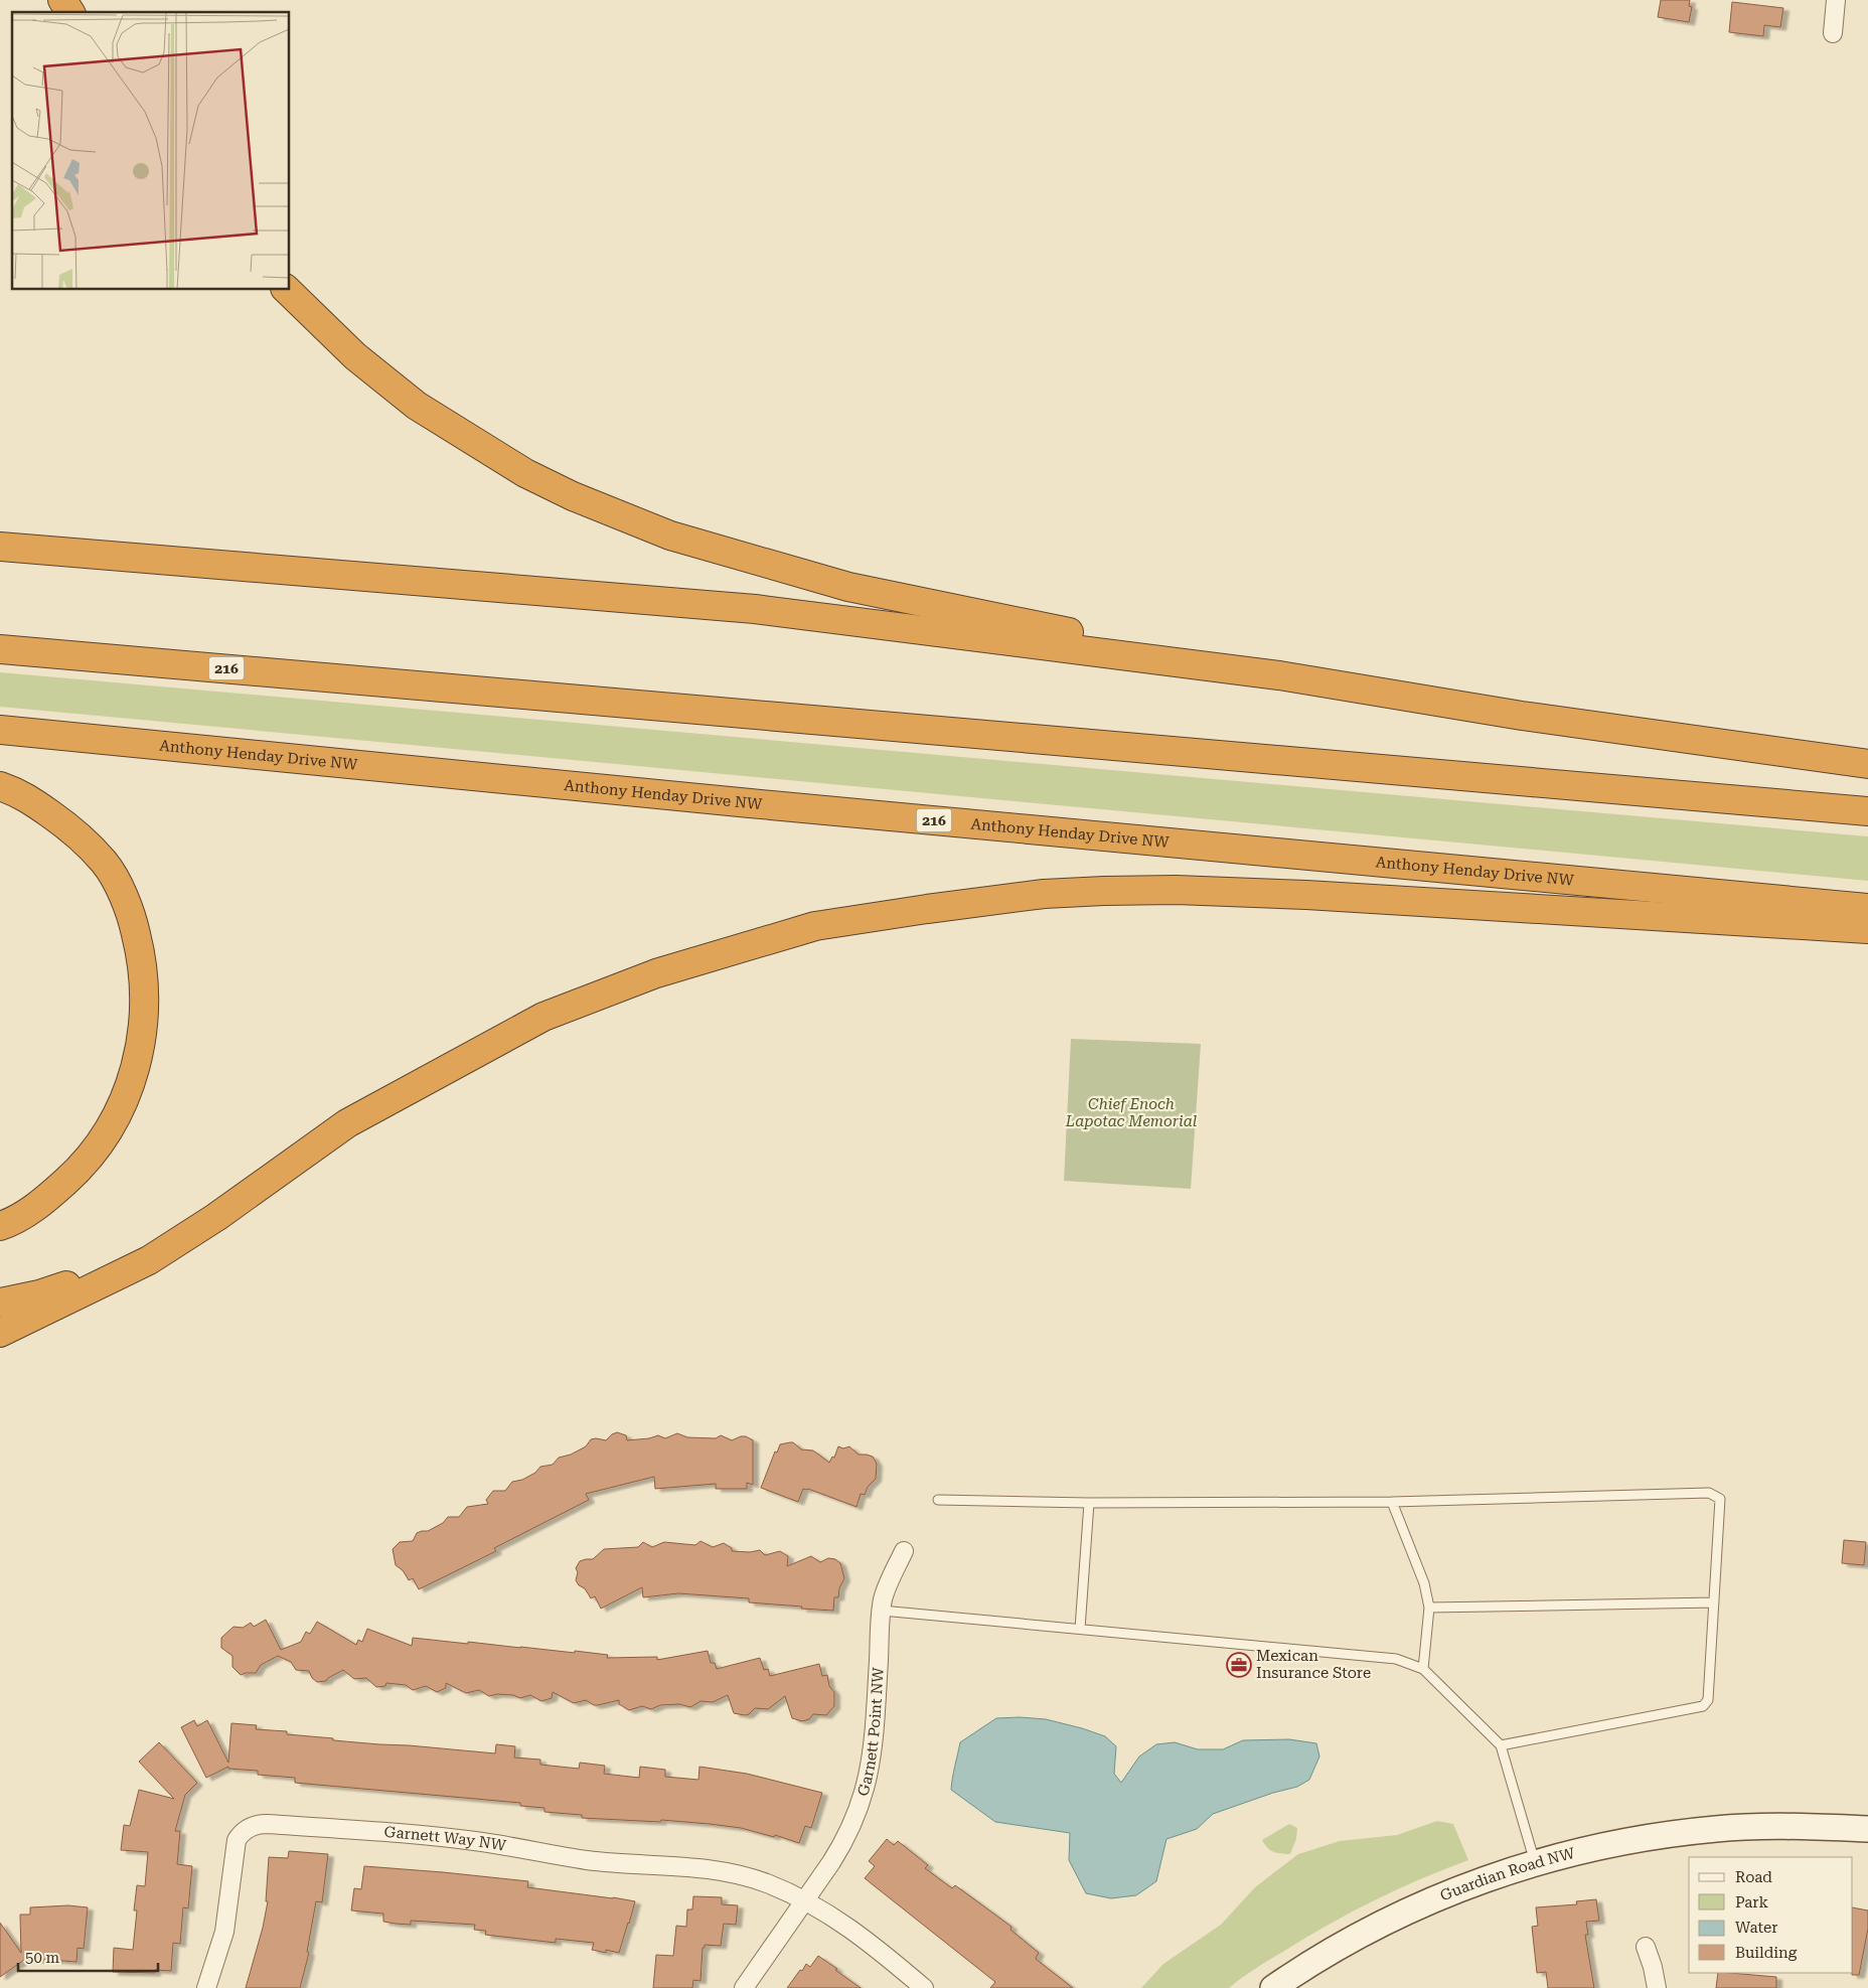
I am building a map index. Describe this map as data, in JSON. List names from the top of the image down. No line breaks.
{"streets":{"highway":["216","Anthony Henday Drive NW"],"main road":["Guardian Road NW"],"street":["Garnett Point NW","Garnett Way NW"]},"crossings":[["Garnett Point NW","Garnett Way NW"]],"parks":["Chief Enoch Lapotac Memorial"],"places":{"office":["Mexican Insurance Store"]},"legend":["Road","Park","Water","Building"],"scale_bar":"50 m"}
